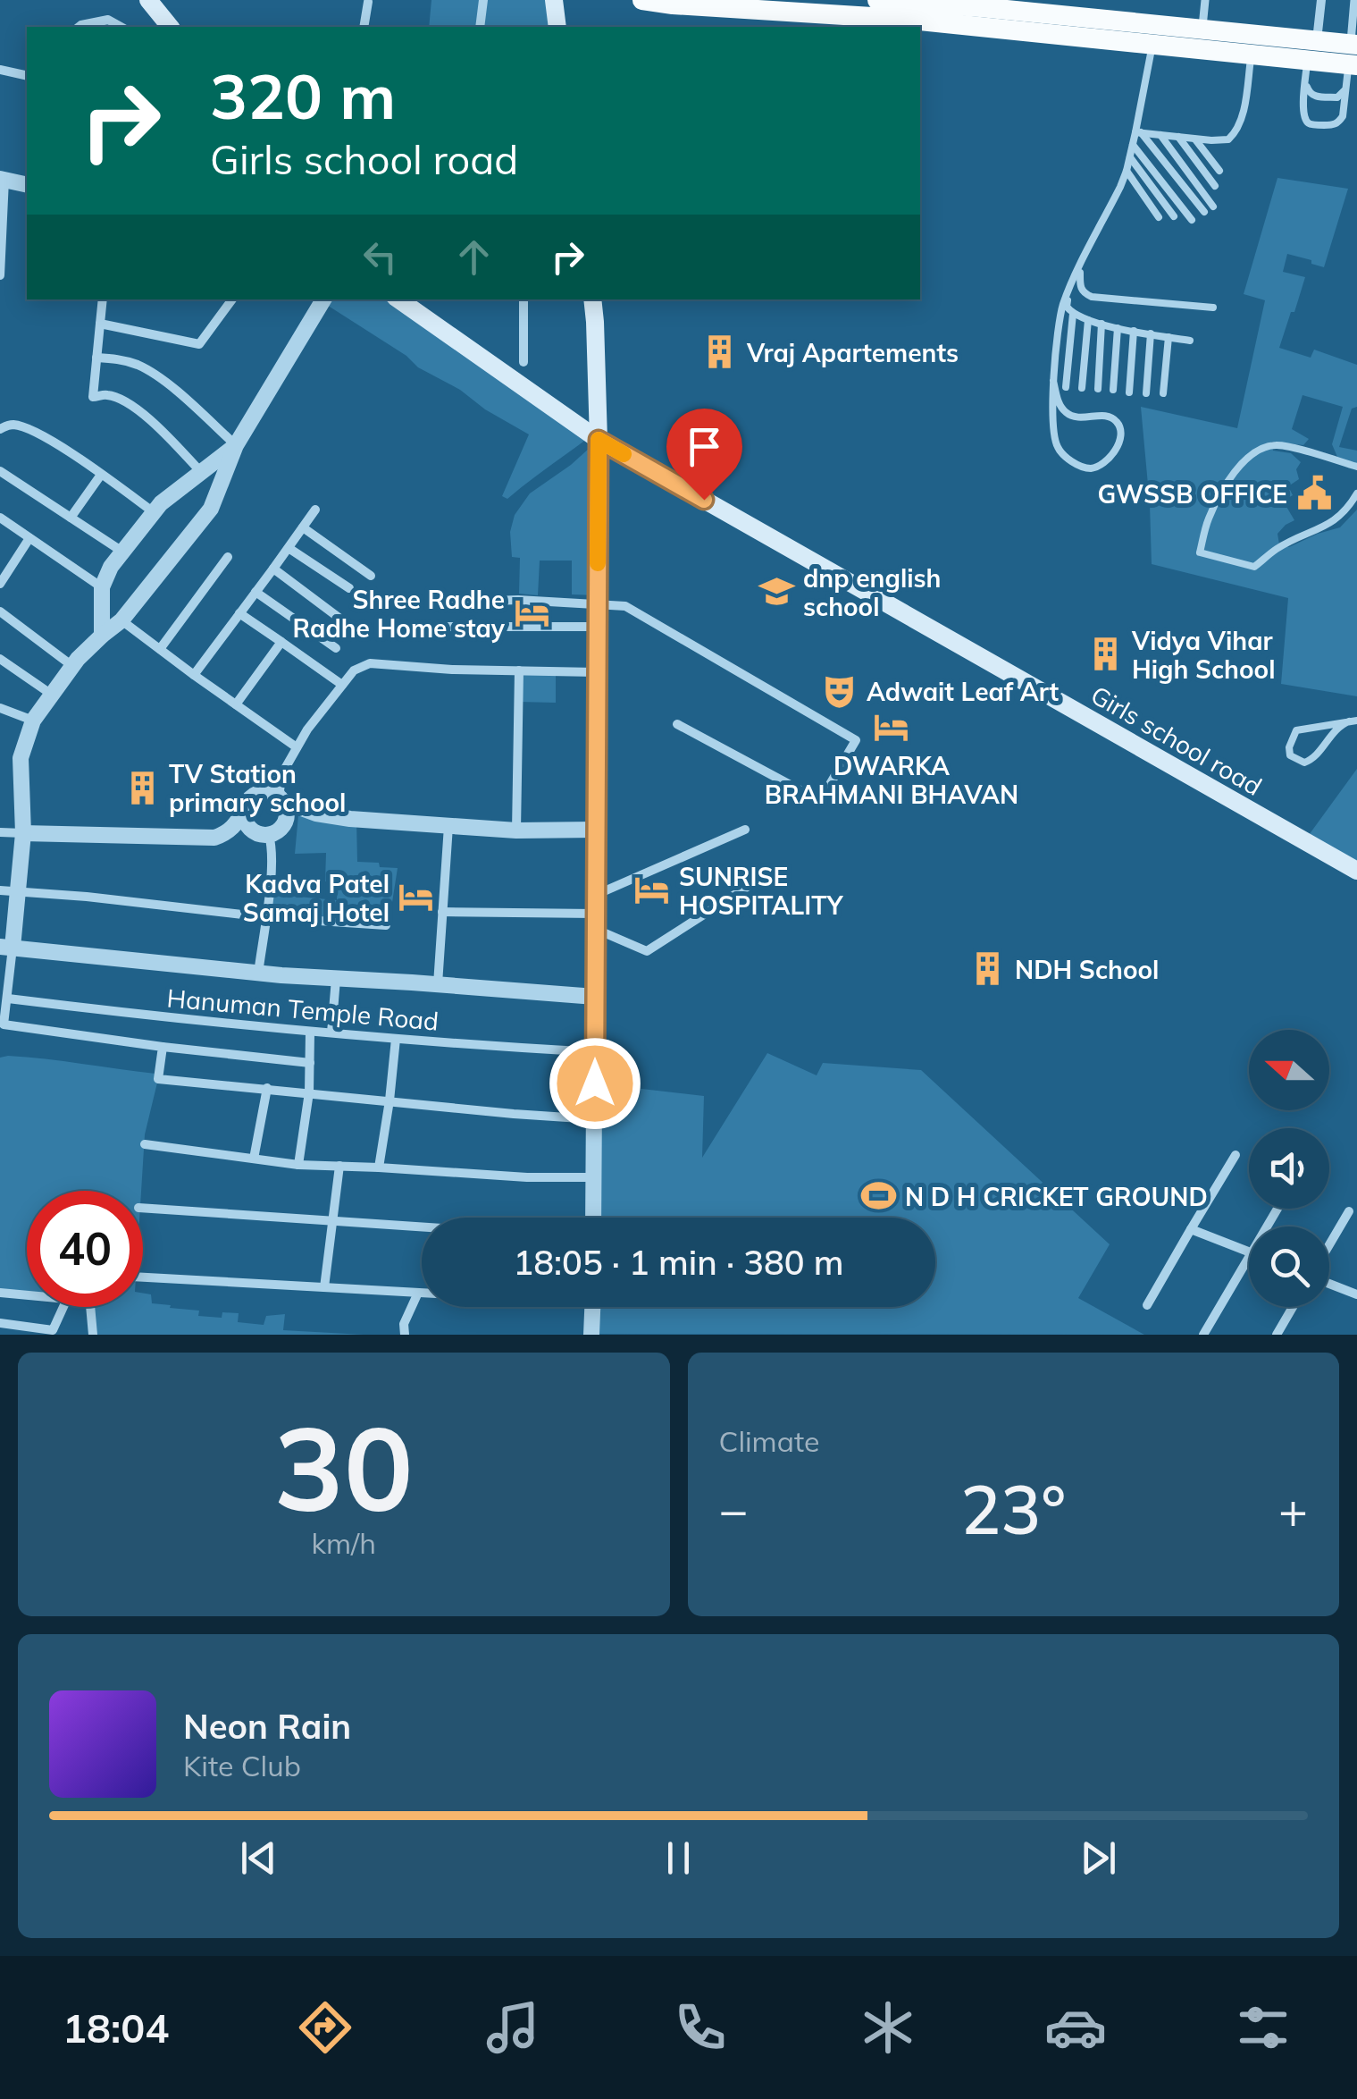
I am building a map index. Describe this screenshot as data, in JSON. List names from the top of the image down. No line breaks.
{"streets":{"main road":["Girls school road"],"street":["Hanuman Temple Road"]},"places":{"building":["Vraj Apartements","Vidya Vihar High School","TV Station primary school","NDH School"],"public building":["GWSSB OFFICE"],"school or university":["dnp english school"],"hotel":["Shree Radhe Radhe Home stay","DWARKA BRAHMANI BHAVAN","SUNRISE HOSPITALITY","Kadva Patel Samaj Hotel"],"theatre":["Adwait Leaf Art"],"sports":["N D H CRICKET GROUND"]},"north":"left","page":{"turn":["320 m","Girls school road"],"limit":"40","trip":"18:05 · 1 min · 380 m","tile":[["30","km/h"],"Climate"],"heat":["−","23°","+"],"song":["Neon Rain","Kite Club"],"tabs":"18:04"}}
